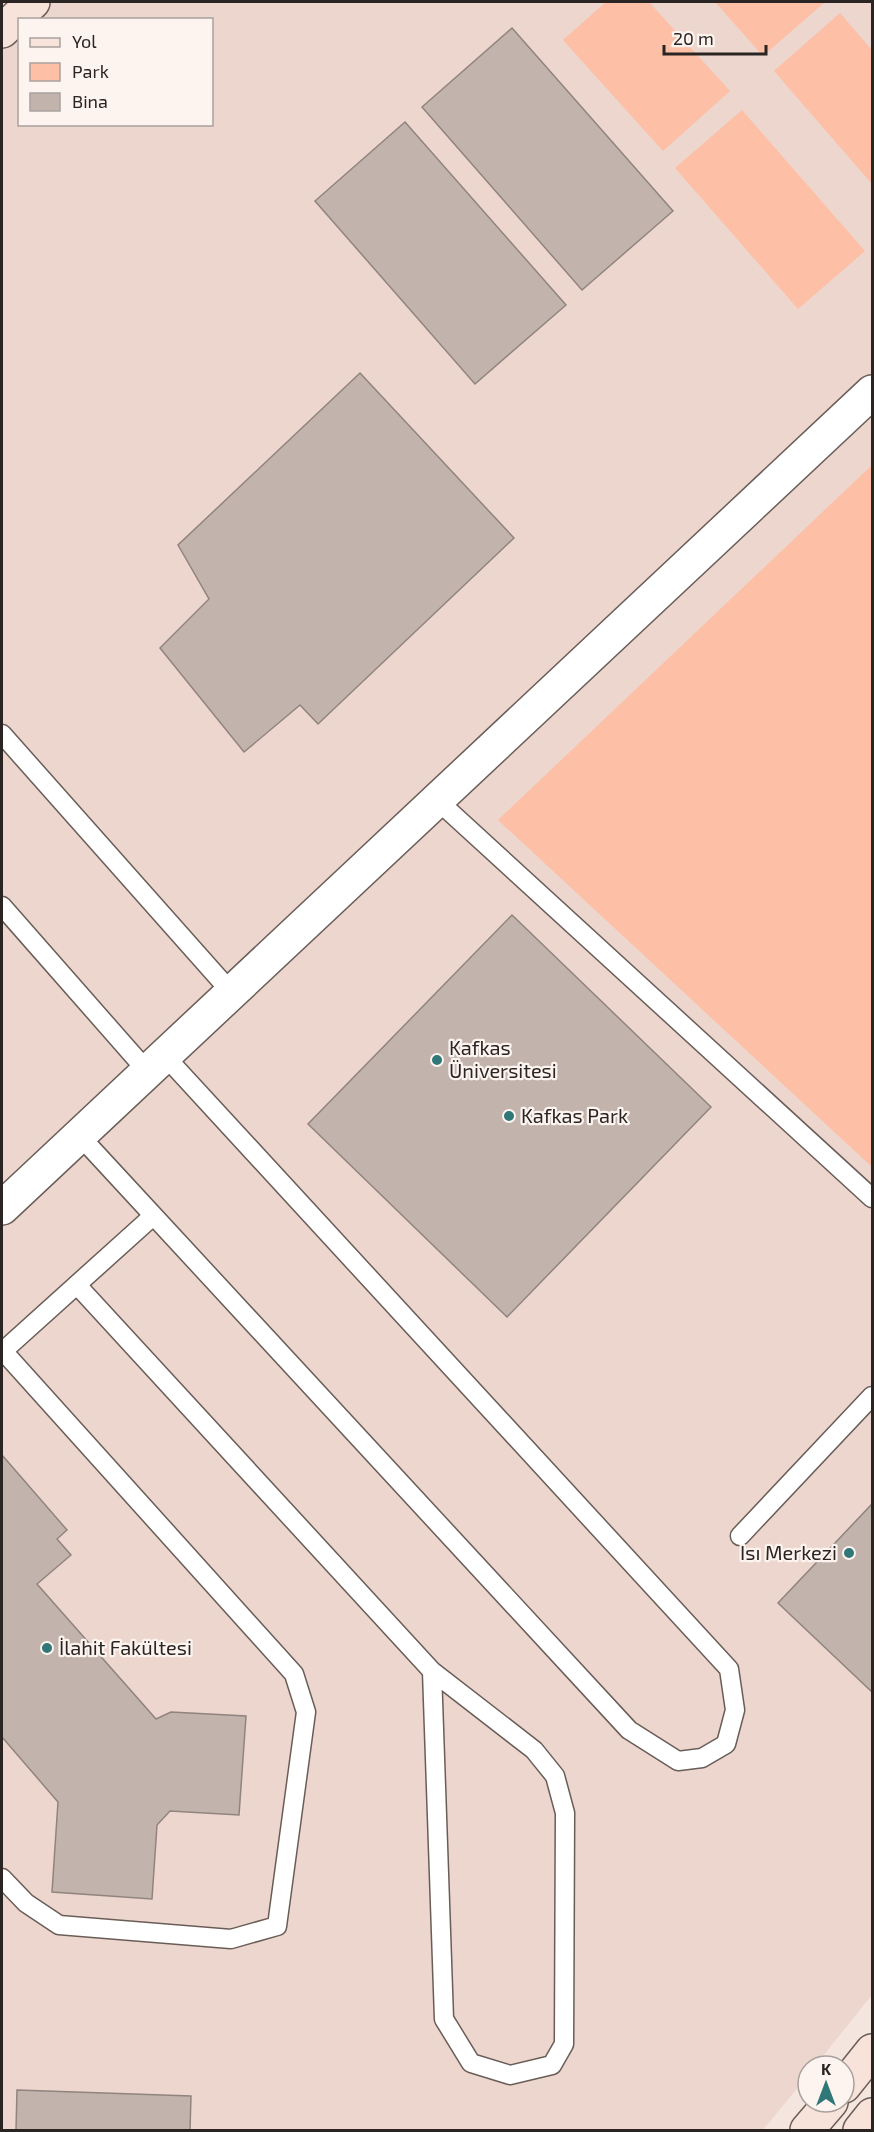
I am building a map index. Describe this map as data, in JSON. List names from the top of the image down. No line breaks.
{"places":["Kafkas Üniversitesi","Kafkas Park","Isı Merkezi","İlahit Fakültesi"],"legend":["Yol","Park","Bina"],"scale_bar":"20 m","north":"top"}
